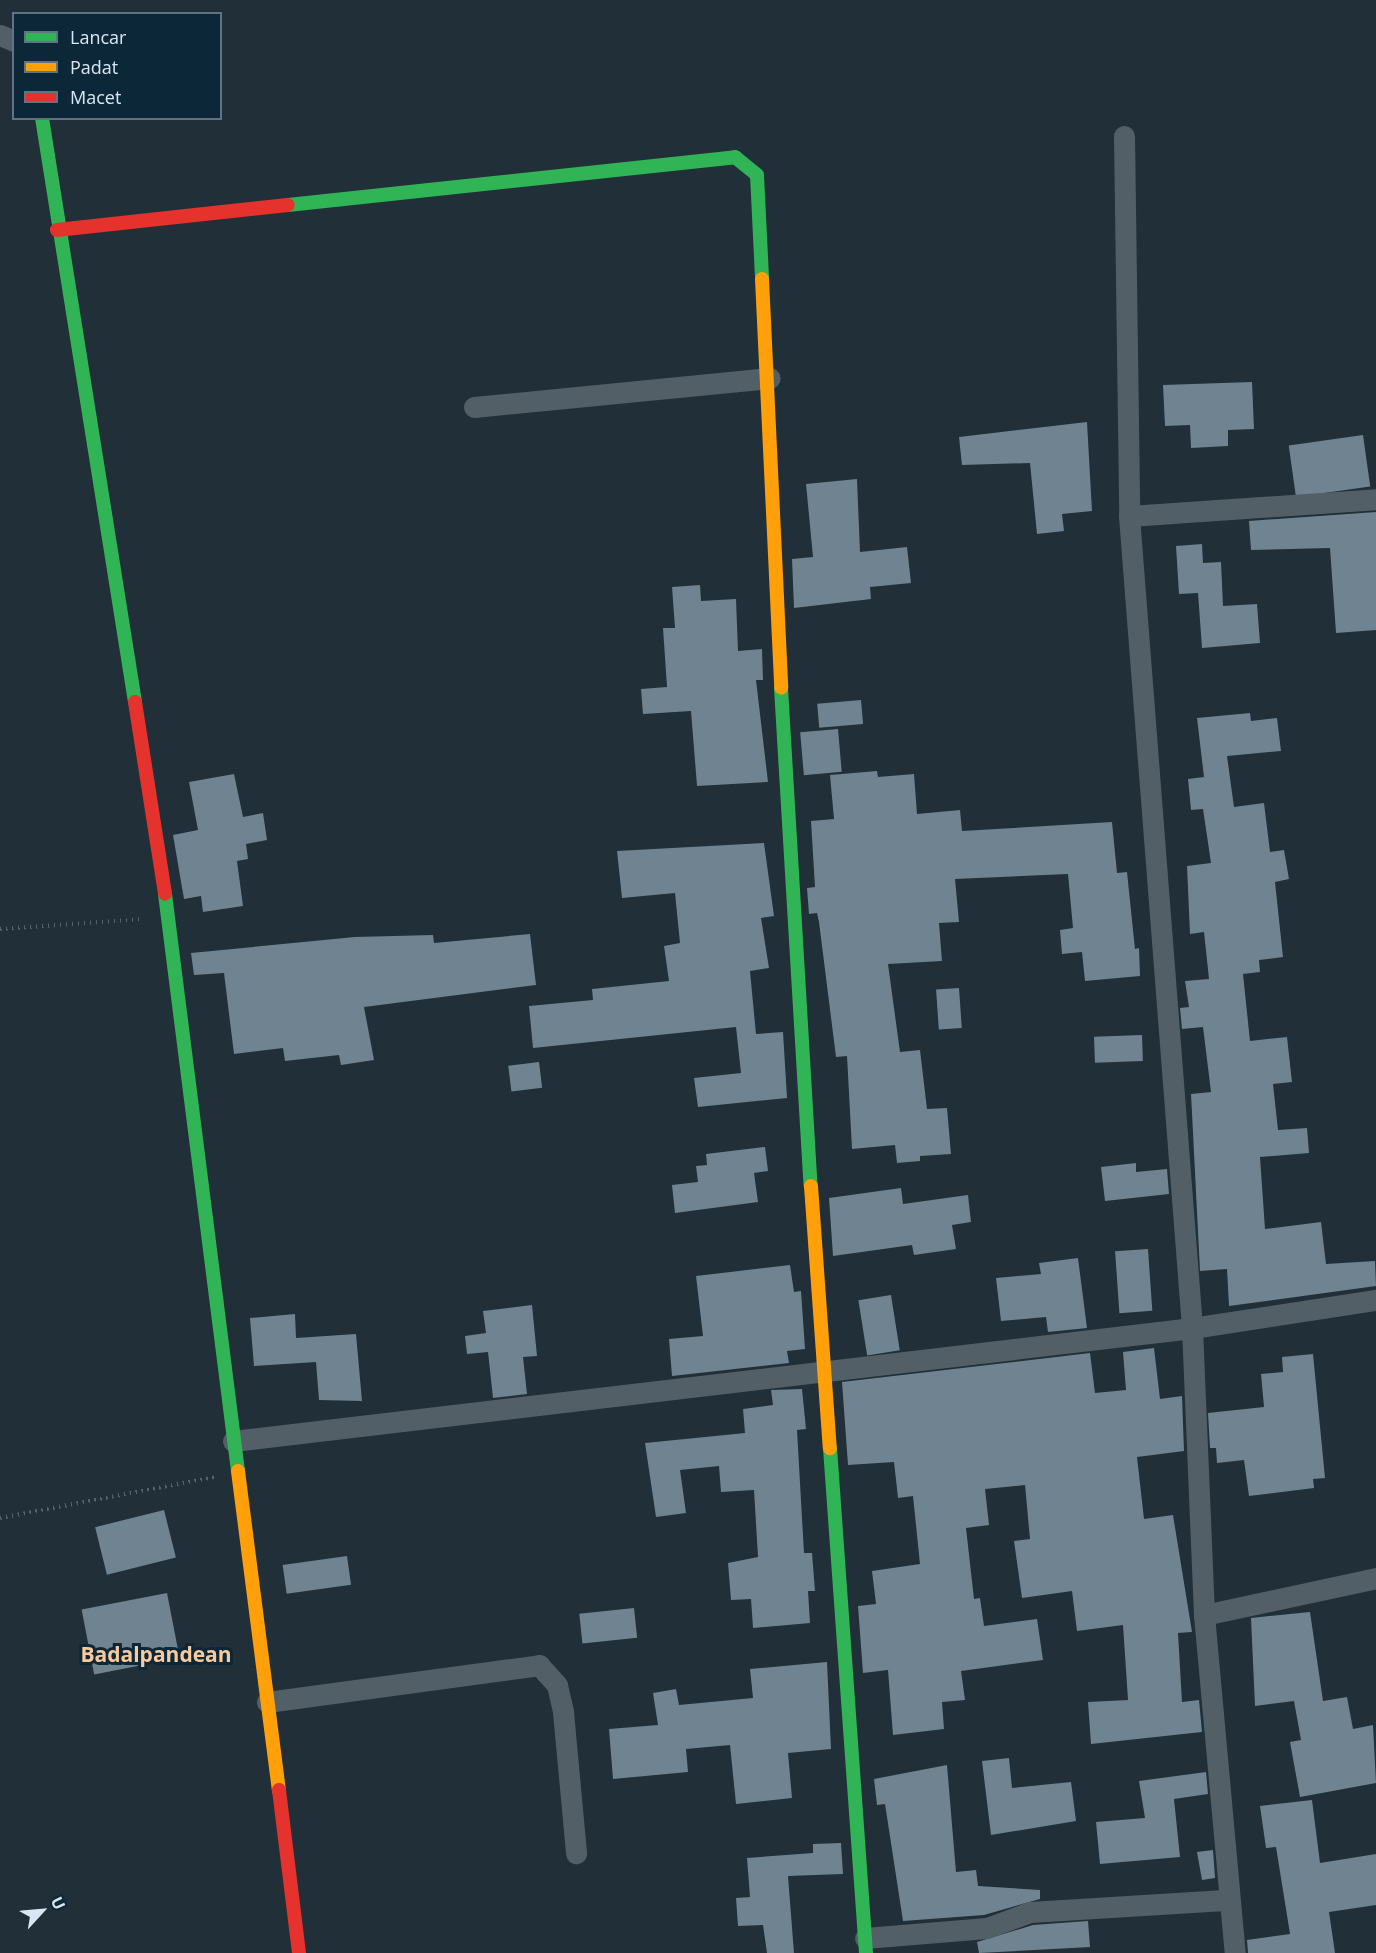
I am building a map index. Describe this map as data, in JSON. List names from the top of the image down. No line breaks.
{"districts":["Badalpandean"],"legend":["Lancar","Padat","Macet"],"north":"top right"}
